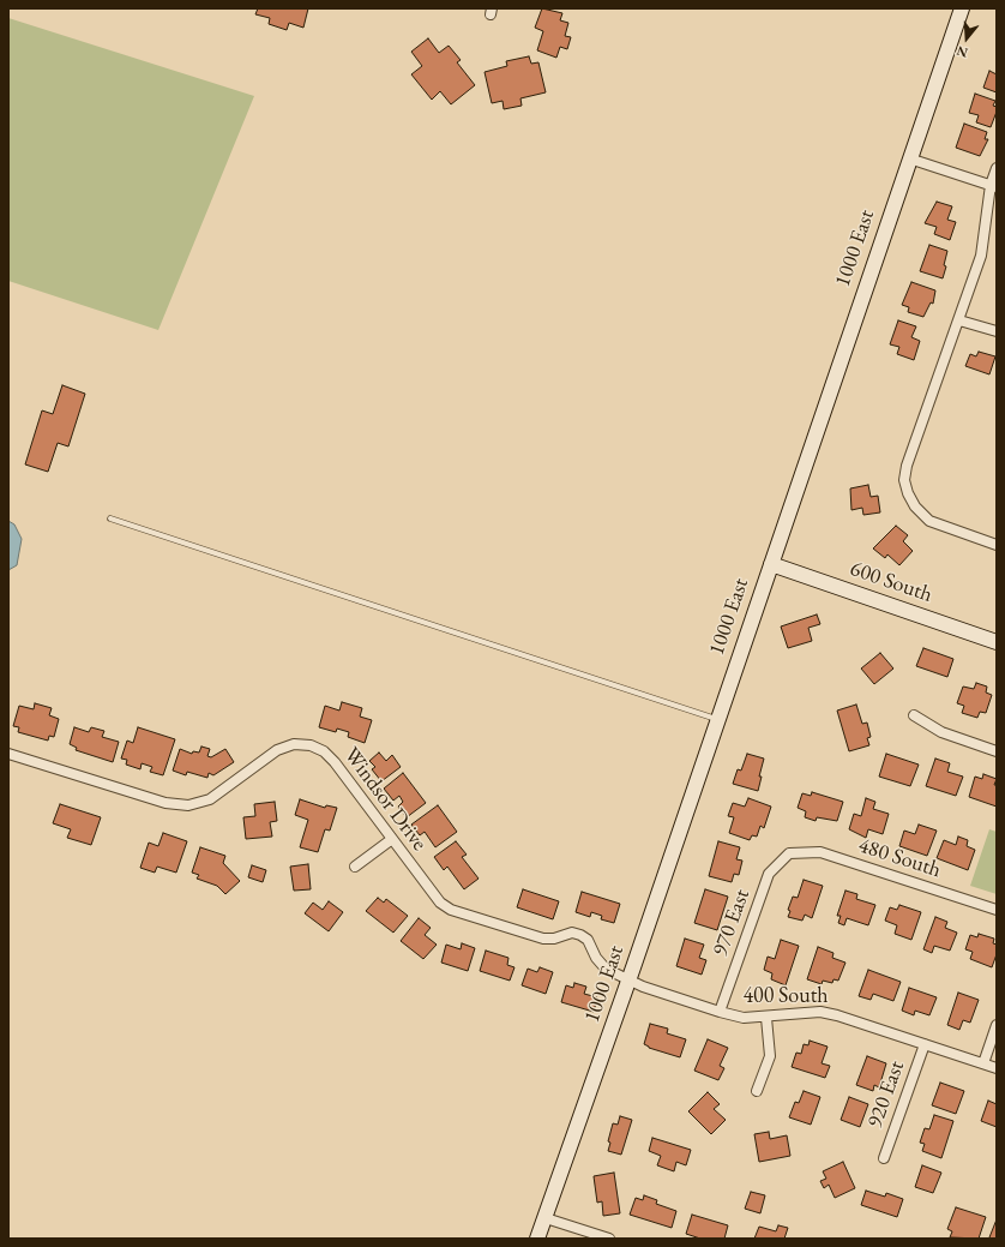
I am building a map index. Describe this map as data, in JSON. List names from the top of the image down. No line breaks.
{"streets":{"street":["1000 East","600 South","Windsor Drive","480 South","970 East","400 South","920 East"]},"crossings":[["1000 East","600 South"],["1000 East","Windsor Drive"],["1000 East","400 South"],["Windsor Drive","400 South"],["480 South","970 East"],["970 East","400 South"],["400 South","920 East"]],"north":"bottom"}
